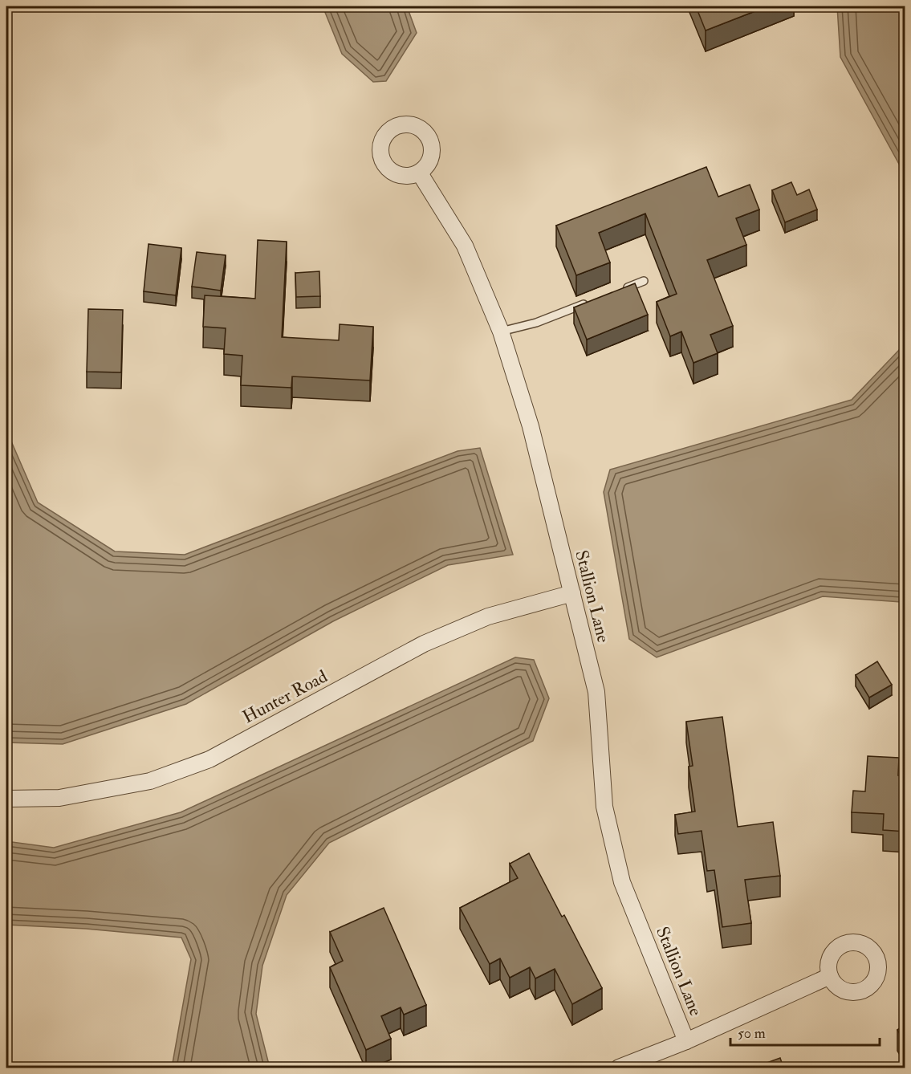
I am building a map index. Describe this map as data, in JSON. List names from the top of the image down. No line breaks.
{"streets":{"street":["Stallion Lane","Hunter Road"]},"crossings":[["Stallion Lane","Hunter Road"]],"scale_bar":"50 m"}
